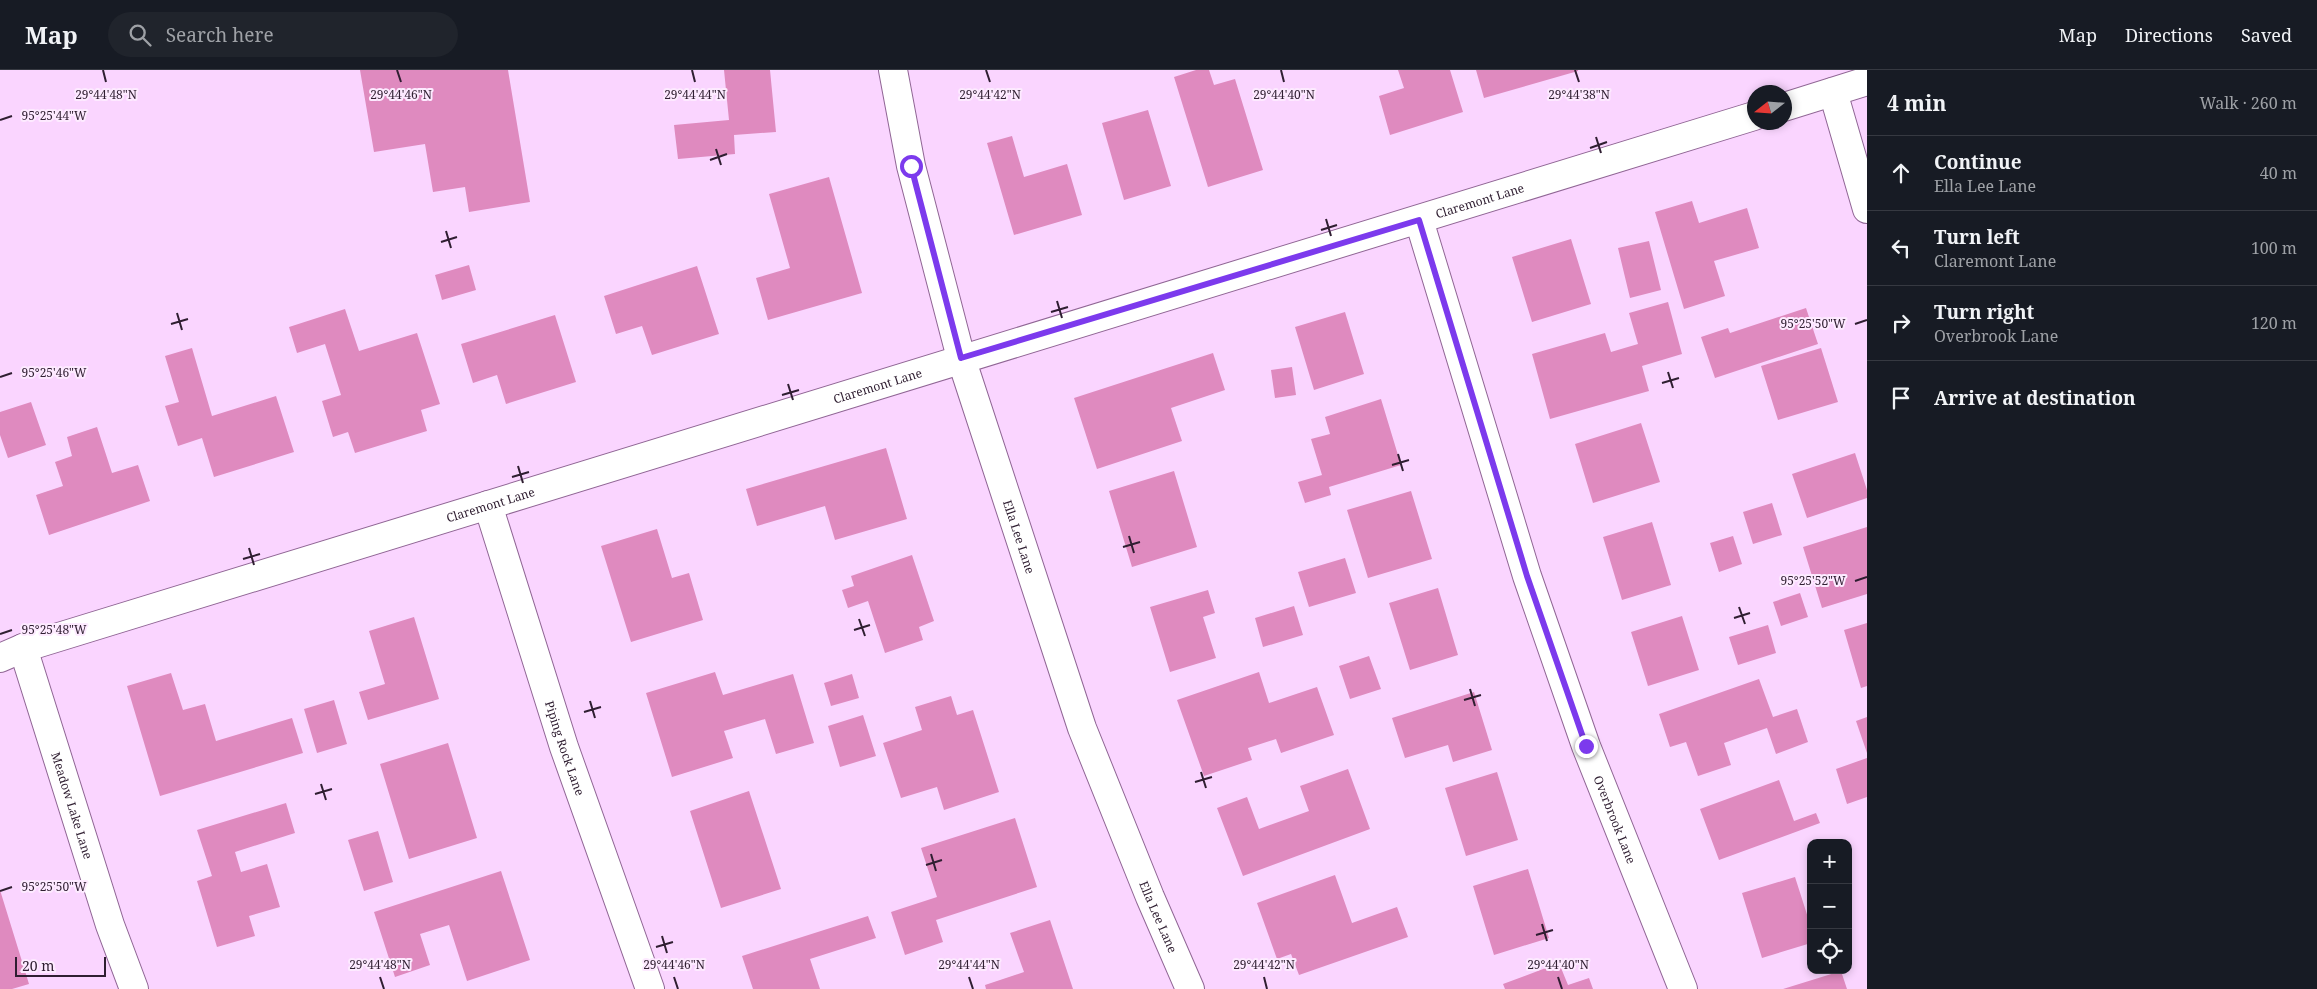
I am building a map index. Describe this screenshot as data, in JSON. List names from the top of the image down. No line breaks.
{"streets":{"street":["Claremont Lane","Ella Lee Lane","Piping Rock Lane","Meadow Lake Lane","Overbrook Lane"]},"crossings":[["Claremont Lane","Ella Lee Lane"],["Claremont Lane","Piping Rock Lane"],["Claremont Lane","Meadow Lake Lane"],["Claremont Lane","Overbrook Lane"]],"scale_bar":"20 m","north":"left","page":{"header":"Map","search":"Search here","nav":["Map","Directions","Saved"],"heading":["4 min","Walk · 260 m"],"list":[["Continue","Ella Lee Lane","40 m"],["Turn left","Claremont Lane","100 m"],["Turn right","Overbrook Lane","120 m"],"Arrive at destination"],"map_buttons":["+","−"],"scale":"20 m"},"coordinates":["29°44'48\"N","29°44'46\"N","29°44'44\"N","29°44'42\"N","29°44'40\"N","29°44'38\"N","95°25'44\"W","95°25'50\"W","95°25'46\"W","95°25'52\"W","95°25'48\"W"]}
